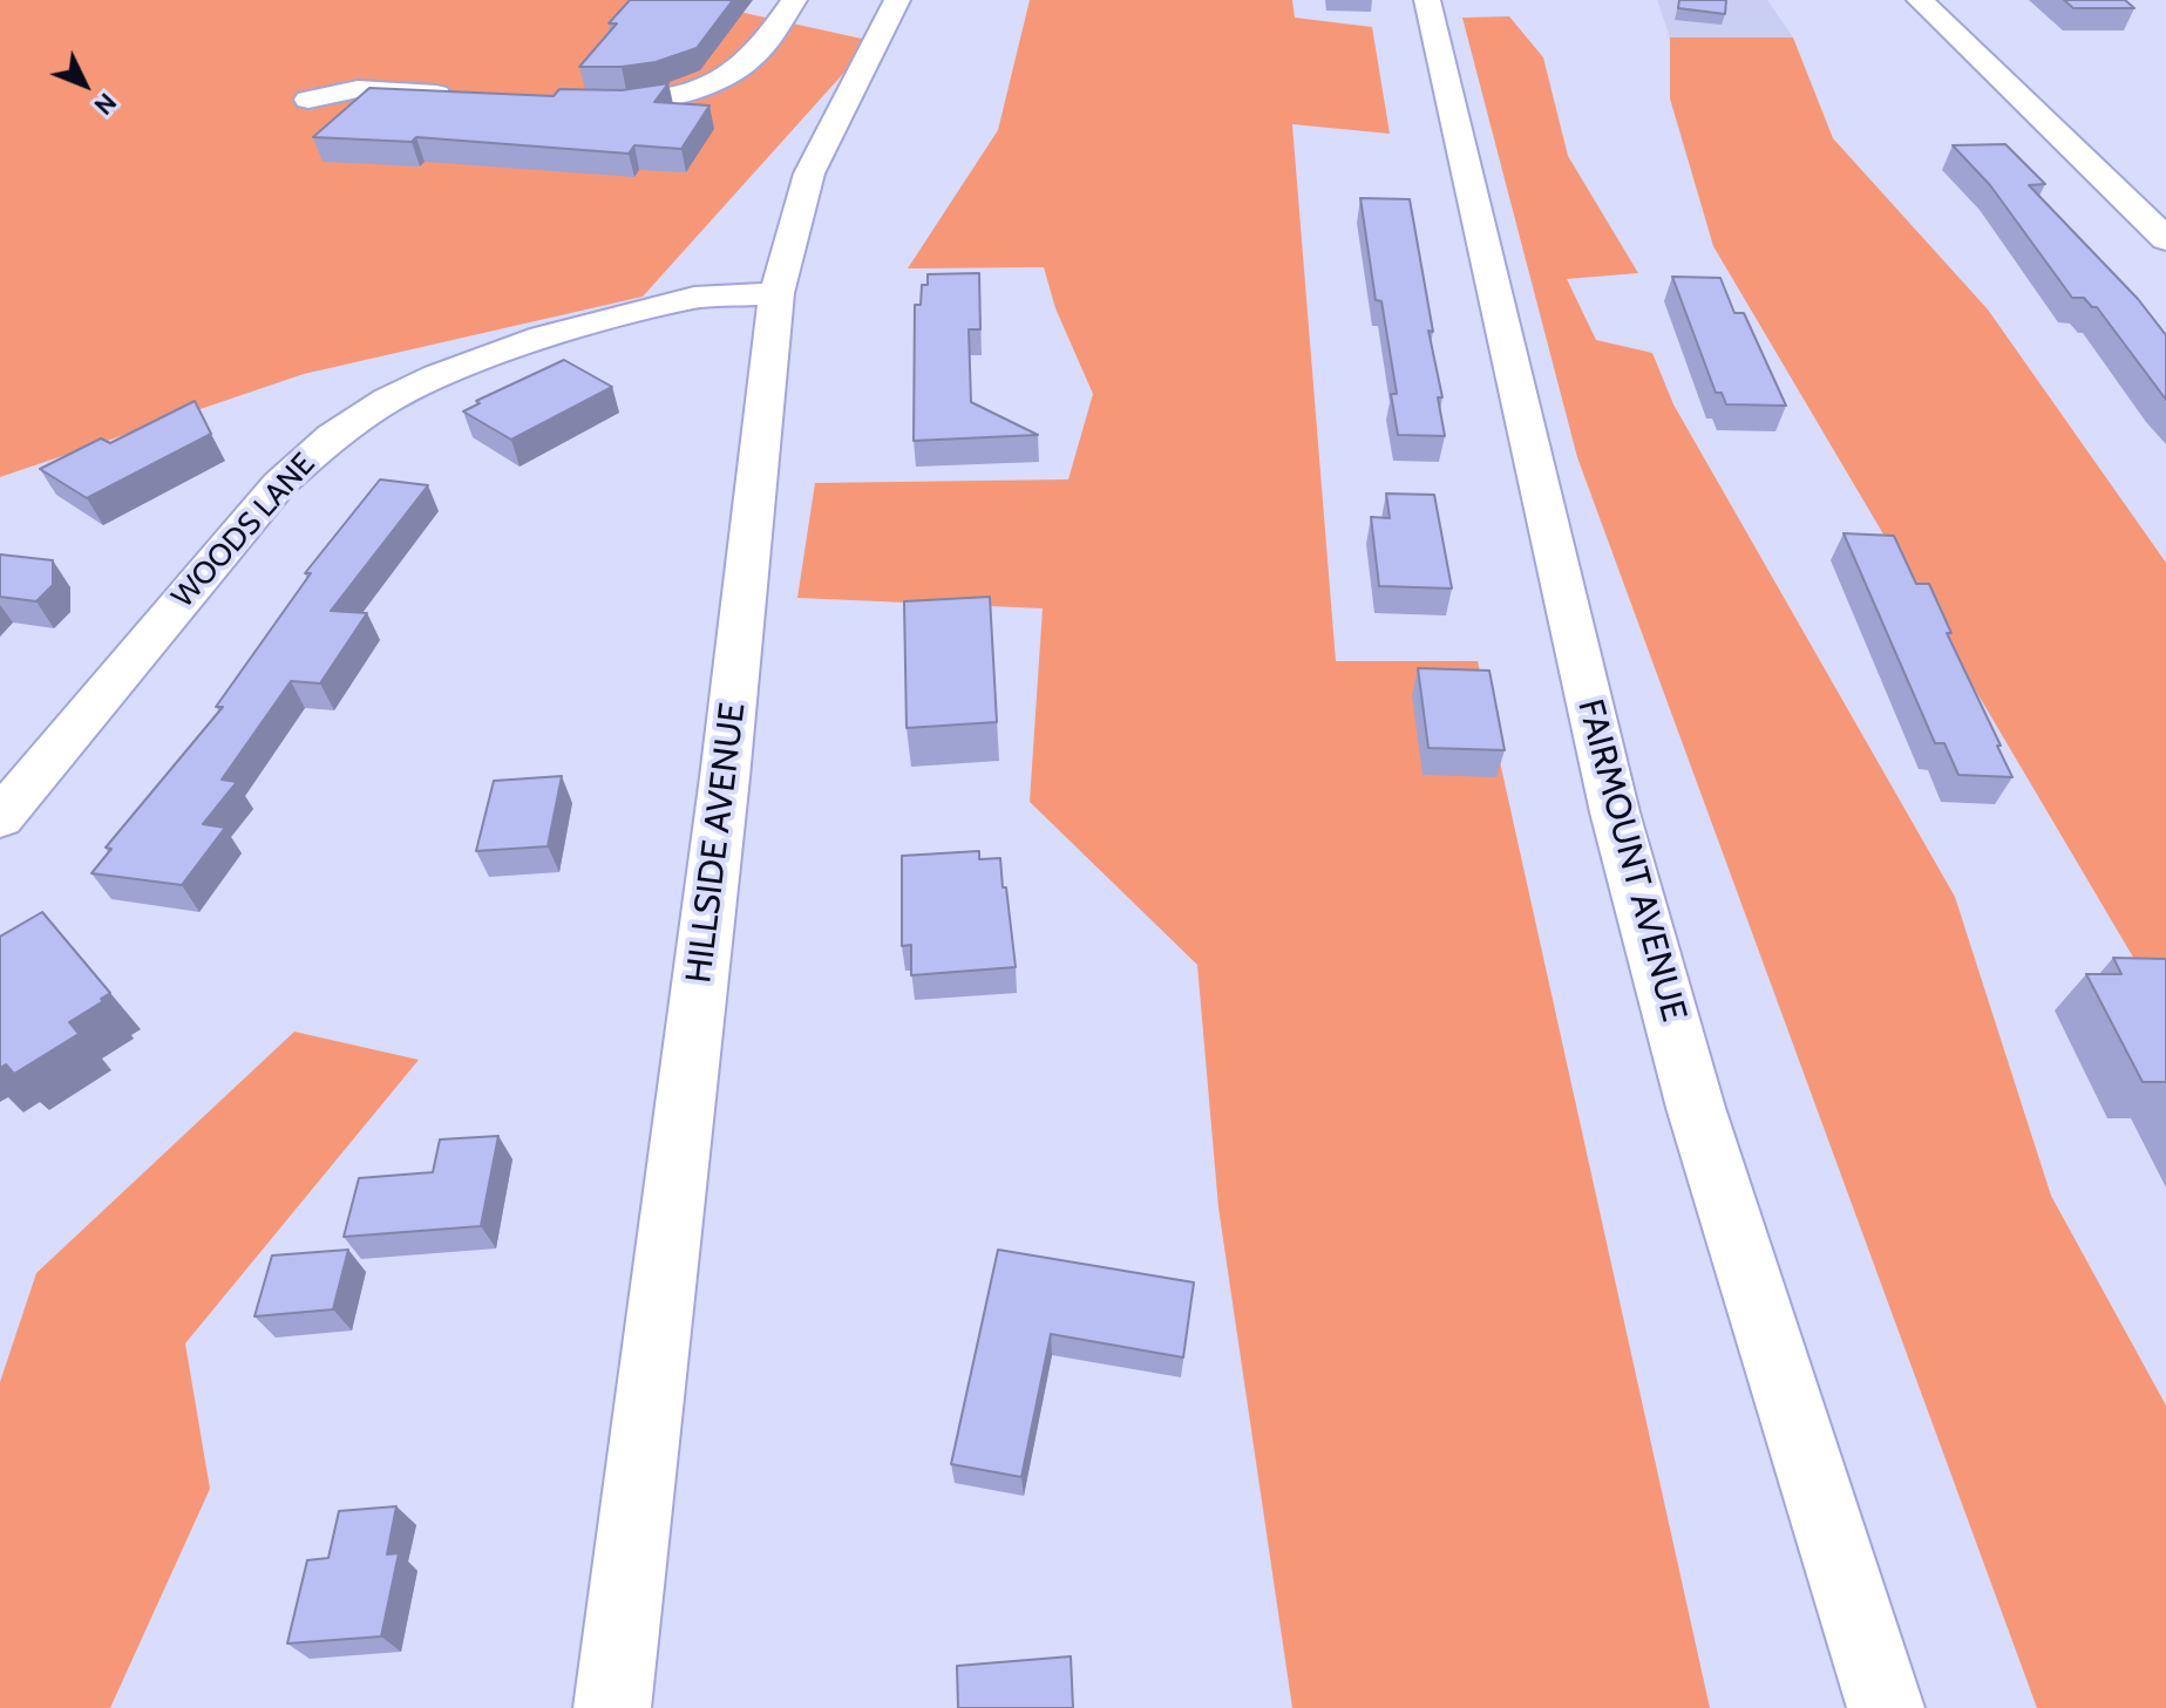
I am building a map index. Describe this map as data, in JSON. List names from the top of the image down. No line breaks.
{"streets":{"street":["WOODS LANE","HILLSIDE AVENUE","FAIRMOUNT AVENUE"]},"crossings":[["WOODS LANE","HILLSIDE AVENUE"]],"north":"bottom right"}
